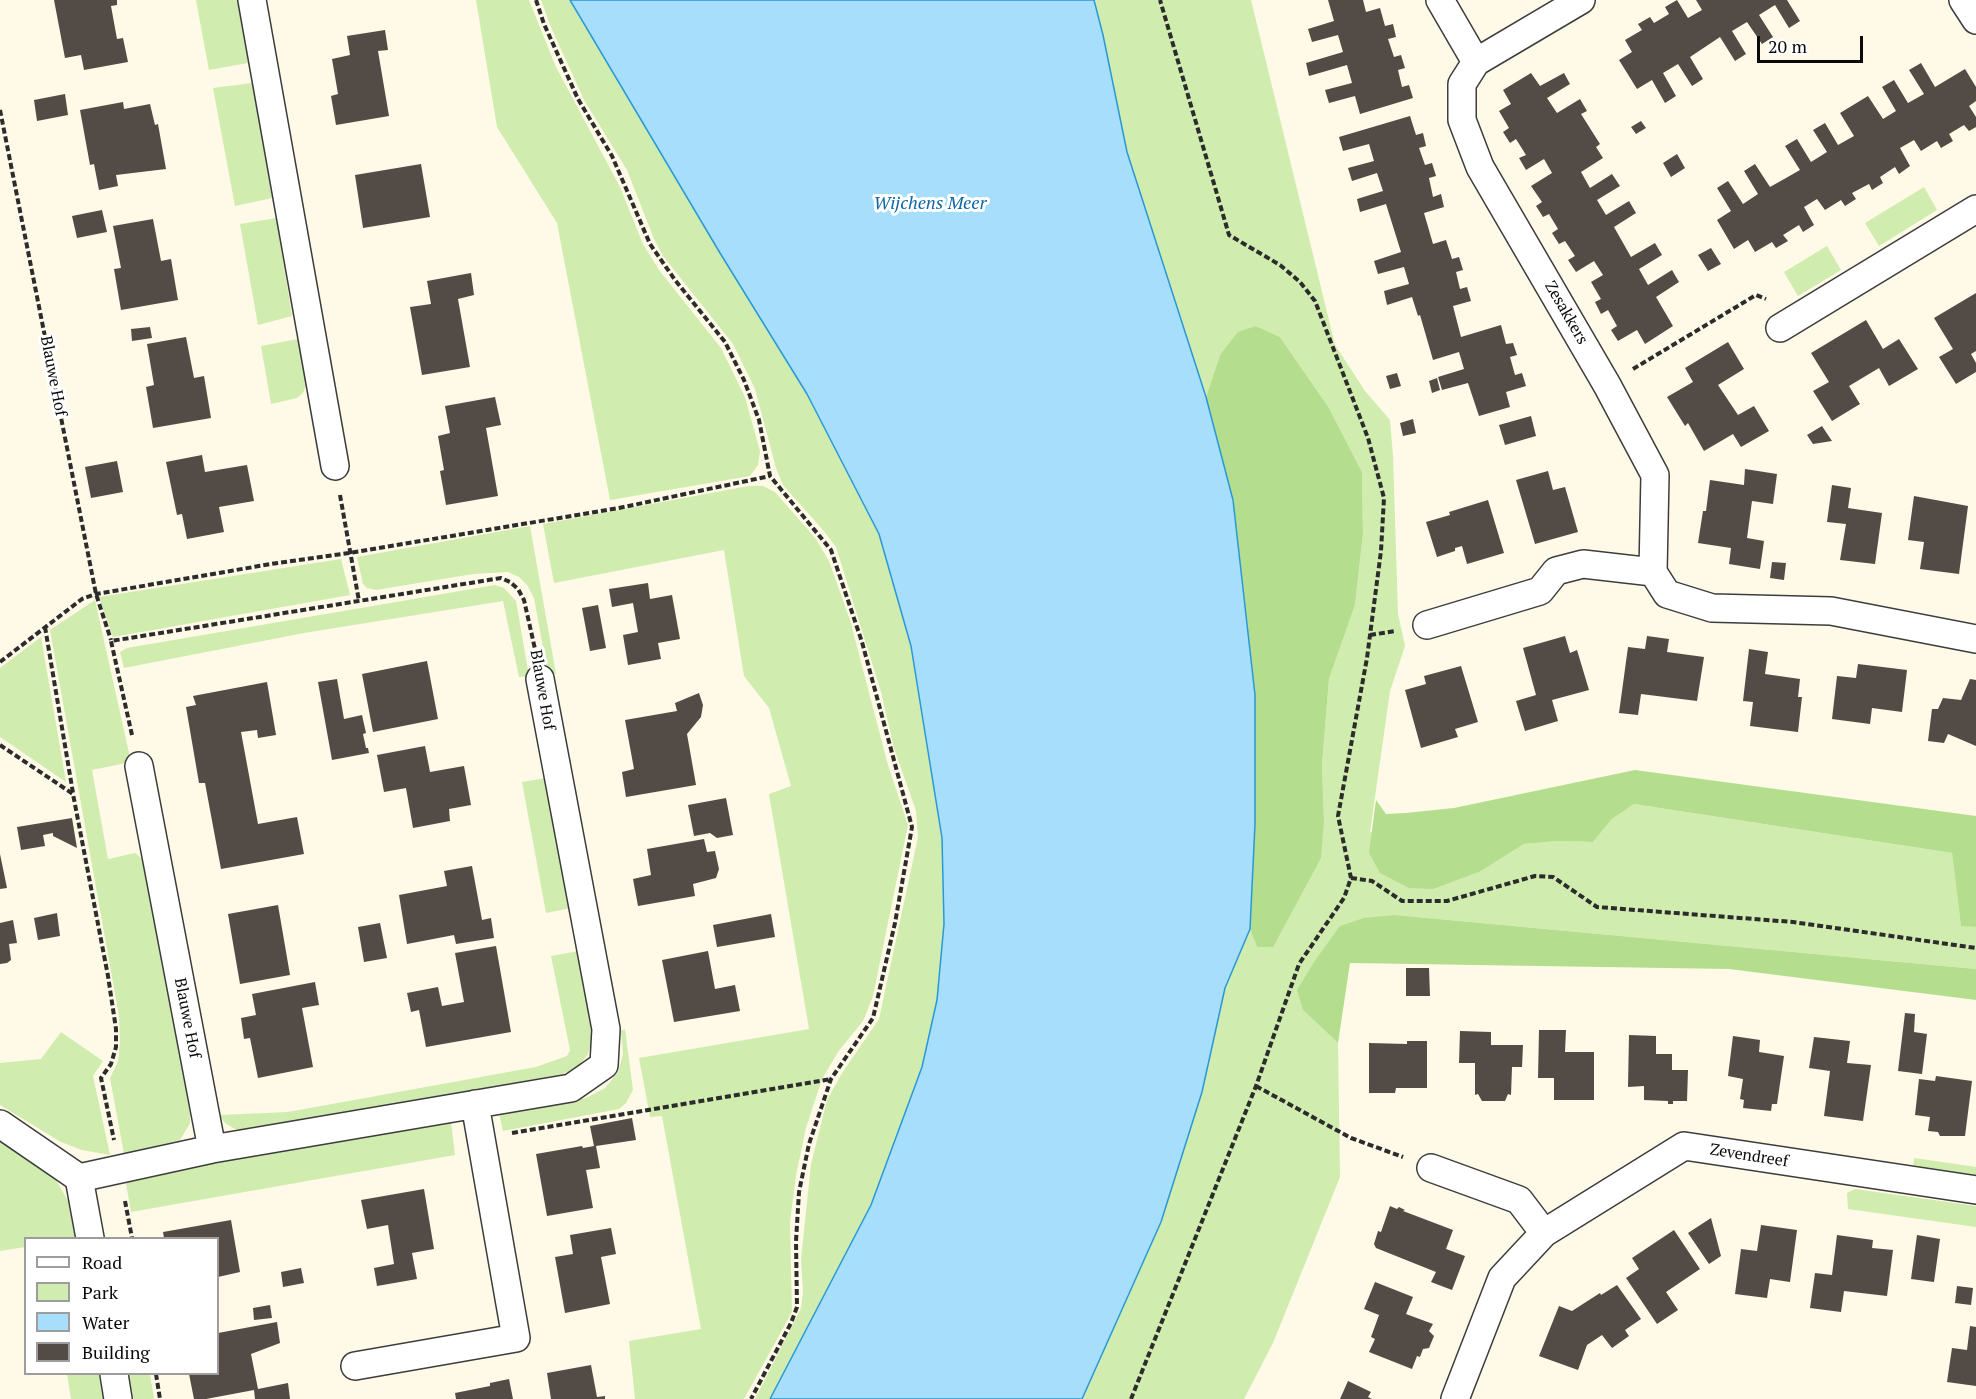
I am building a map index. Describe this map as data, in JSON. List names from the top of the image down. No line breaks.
{"streets":{"street":["Zesakkers","Blauwe Hof","Zevendreef"]},"water":["Wijchens Meer"],"legend":["Road","Park","Water","Building"],"scale_bar":"20 m"}
